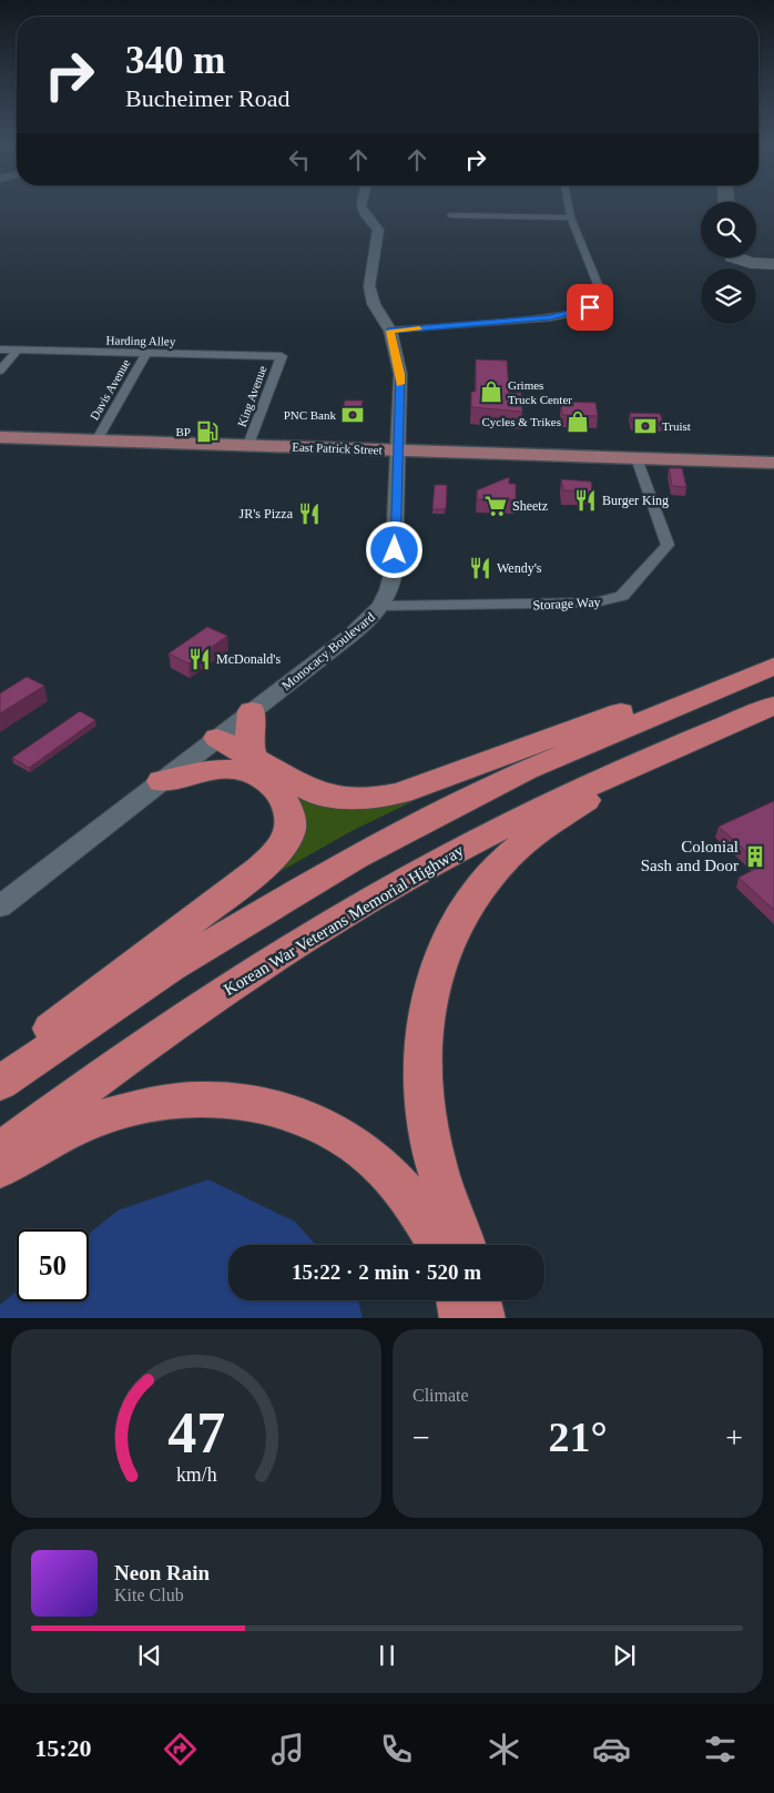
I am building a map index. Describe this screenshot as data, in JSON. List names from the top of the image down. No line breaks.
{"streets":{"highway":["Korean War Veterans Memorial Highway"],"main road":["East Patrick Street","Monocacy Boulevard"],"street":["Harding Alley","Davis Avenue","King Avenue","Storage Way"]},"crossings":[["Harding Alley","Davis Avenue"],["Harding Alley","King Avenue"],["Davis Avenue","East Patrick Street"],["King Avenue","East Patrick Street"],["East Patrick Street","Storage Way"],["East Patrick Street","Monocacy Boulevard"],["Storage Way","Monocacy Boulevard"]],"places":{"shop":["Grimes Truck Center","Cycles & Trikes"],"bank":["PNC Bank","Truist"],"fuel station":["BP"],"restaurant":["Burger King","JR's Pizza","Wendy's","McDonald's"],"supermarket":["Sheetz"],"building":["Colonial Sash and Door"]},"page":{"turn":["340 m","Bucheimer Road"],"limit":"50","trip":"15:22 · 2 min · 520 m","tile":"Climate","heat":["−","21°","+"],"song":["Neon Rain","Kite Club"],"tabs":"15:20","gauge":["47","km/h"]}}
